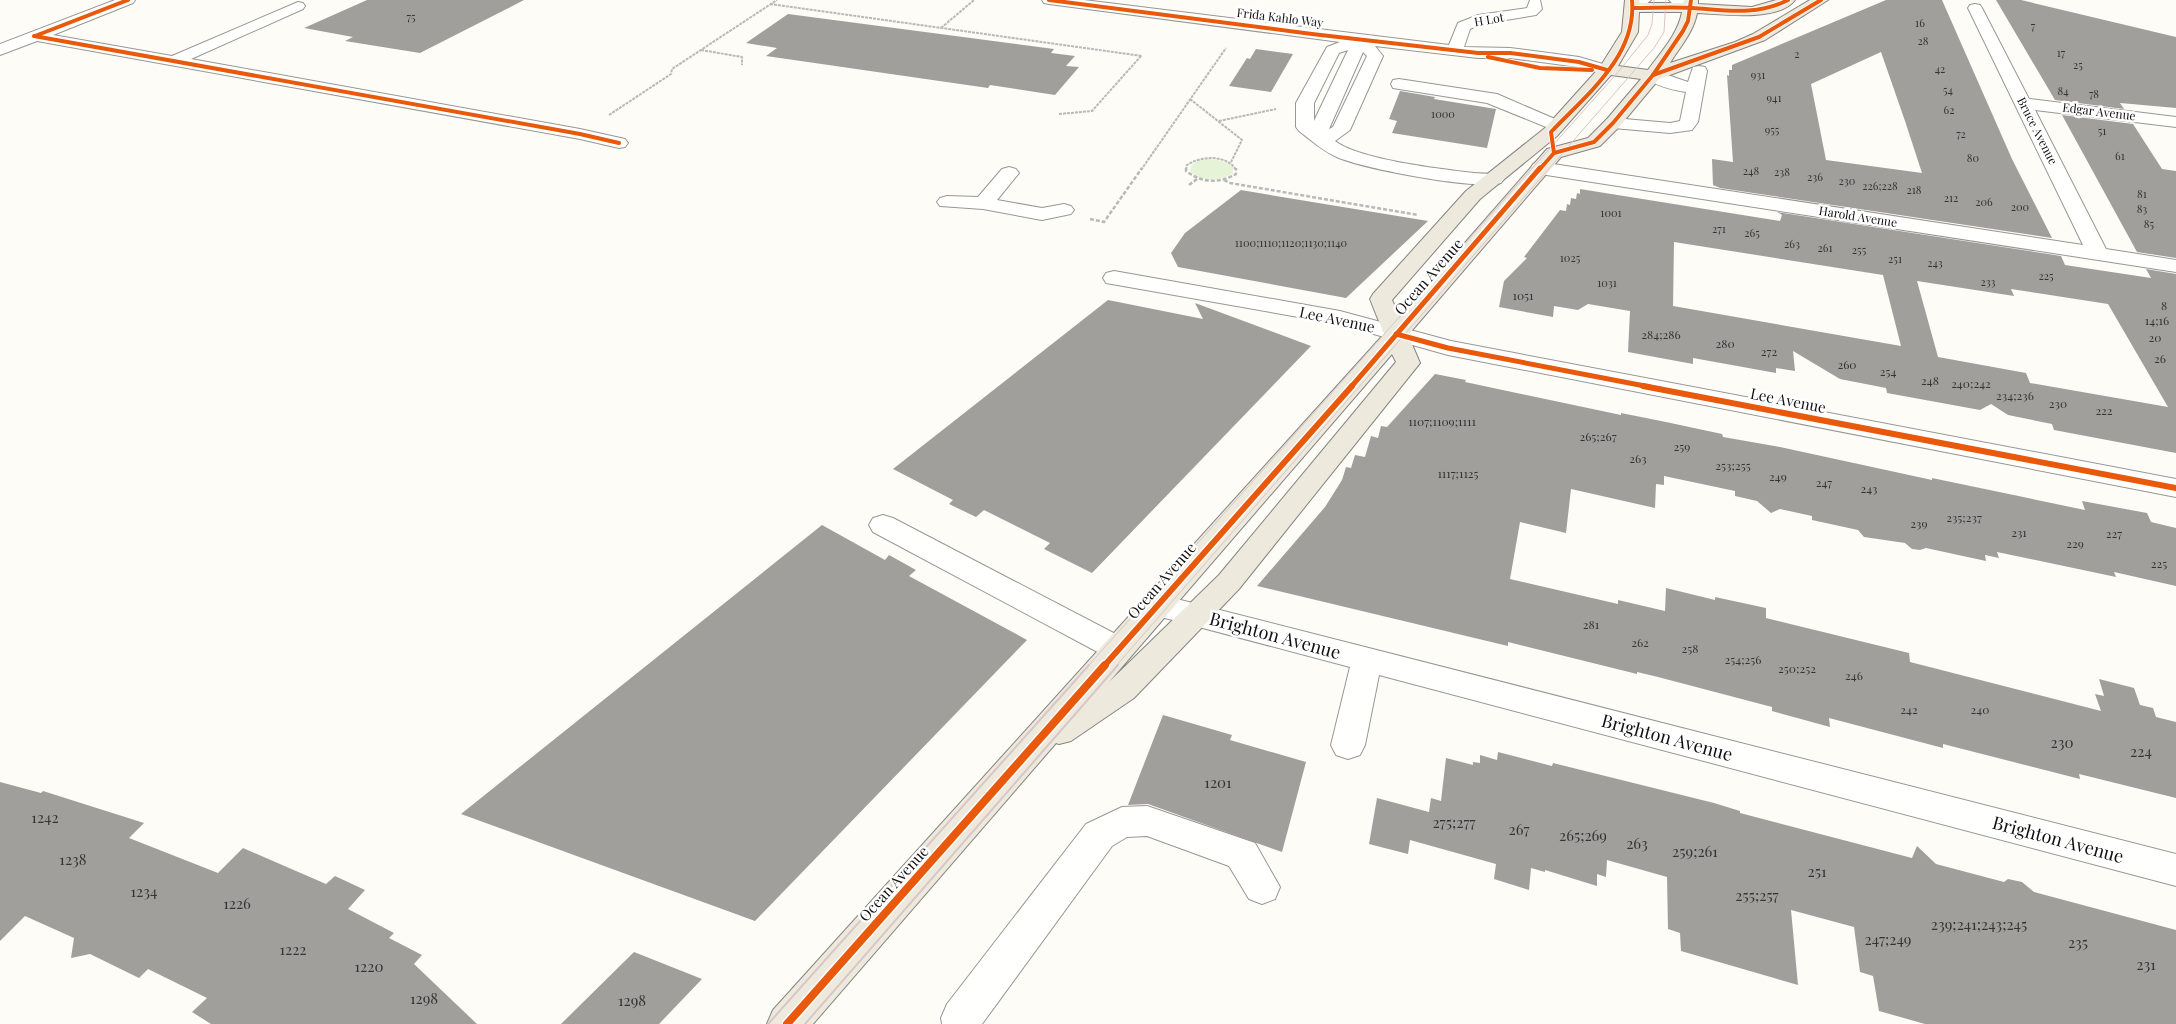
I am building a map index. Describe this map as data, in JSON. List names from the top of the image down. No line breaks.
{"streets":{"main road":["Frida Kahlo Way","Ocean Avenue"],"street":["H Lot","Edgar Avenue","Bruce Avenue","Harold Avenue","Lee Avenue","Brighton Avenue"]},"crossings":[["Frida Kahlo Way","H Lot"],["Frida Kahlo Way","Ocean Avenue"],["Edgar Avenue","Bruce Avenue"],["Bruce Avenue","Harold Avenue"],["Harold Avenue","Ocean Avenue"],["Ocean Avenue","Lee Avenue"],["Ocean Avenue","Brighton Avenue"]],"house_numbers":["75","16","7","28","17","2","25","42","931","54","84","78","941","62","1000","955","51","72","61","80","248","238","236","230","226;228","218","81","212","206","200","83","1001","85","271","265","1100;1110;1120;1130;1140","263","261","255","1025","251","243","225","233","1031","1051","8","14;16","284;286","20","280","272","26","260","254","248","240;242","234;236","230","222","1107;1109;1111","265;267","259","263","253;255","1117;1125","249","247","243","235;237","239","231","227","229","225","281","262","258","254;256","250;252","246","242","240","230","224","1201","1242","275;277","267","265;269","263","259;261","1238","251","1234","255;257","1226","239;241;243;245","247;249","235","1222","231","1220","1298","1298"]}
